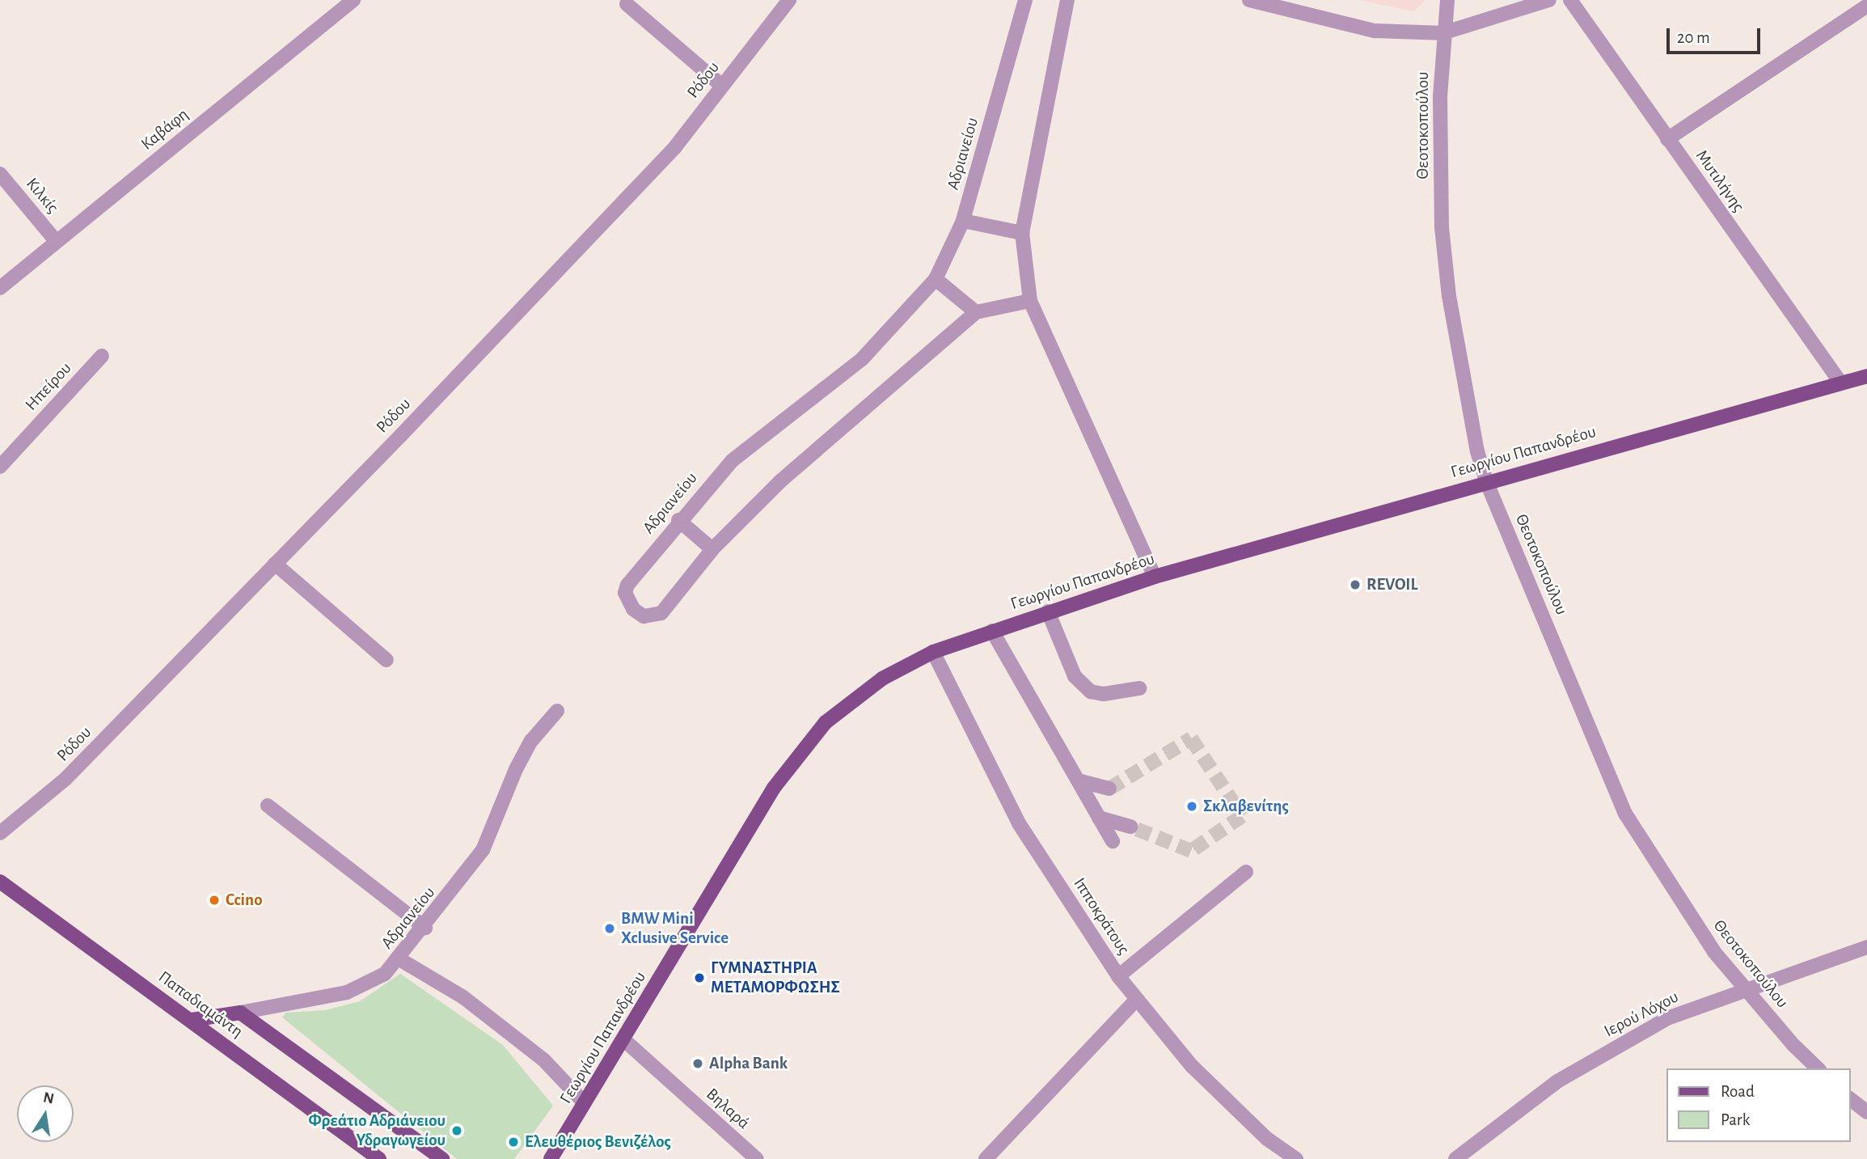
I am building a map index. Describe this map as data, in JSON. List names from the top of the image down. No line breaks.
{"streets":{"main road":["Αδριανείου","Γεωργίου Παπανδρέου","Παπαδιαμάντη"],"street":["Ρόδου","Θεοτοκοπούλου","Καβάφη","Μυτιλήνης","Κιλκίς","Ηπείρου","Ιπποκράτους","Ιερού Λόχου","Βηλαρά"]},"crossings":[["Θεοτοκοπούλου","Γεωργίου Παπανδρέου"],["Θεοτοκοπούλου","Ιερού Λόχου"],["Καβάφη","Κιλκίς"],["Αδριανείου","Παπαδιαμάντη"],["Μυτιλήνης","Γεωργίου Παπανδρέου"],["Γεωργίου Παπανδρέου","Ιπποκράτους"],["Γεωργίου Παπανδρέου","Βηλαρά"]],"places":["REVOIL","Σκλαβενίτης","Ccino","BMW Mini Xclusive Service","ΓΥΜΝΑΣΤΗΡΙΑ ΜΕΤΑΜΟΡΦΩΣΗΣ","Alpha Bank","Φρεάτιο Αδριάνειου Υδραγωγείου","Ελευθέριος Βενιζέλος"],"legend":["Road","Park"],"scale_bar":"20 m","north":"top"}
